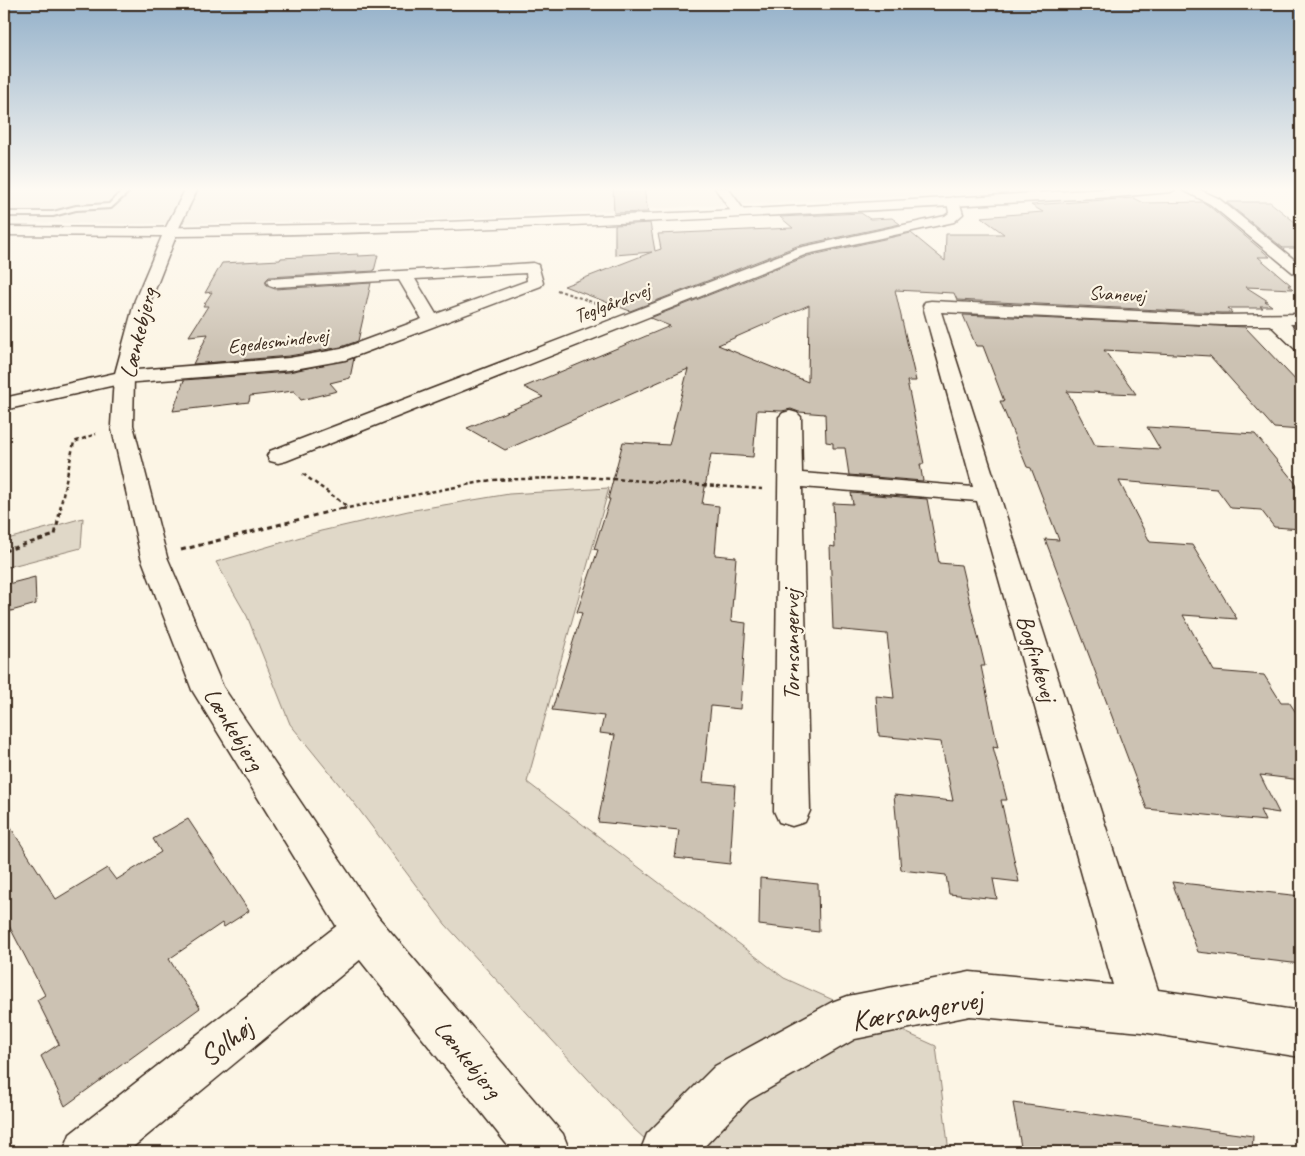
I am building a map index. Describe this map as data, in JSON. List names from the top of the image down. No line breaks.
{"streets":{"street":["Svanevej","Teglgårdsvej","Lænkebjerg","Egedesmindevej","Tornsangervej","Bogfinkevej","Kærsangervej","Solhøj"]},"crossings":[["Svanevej","Bogfinkevej"],["Lænkebjerg","Egedesmindevej"],["Lænkebjerg","Solhøj"],["Bogfinkevej","Kærsangervej"]]}
